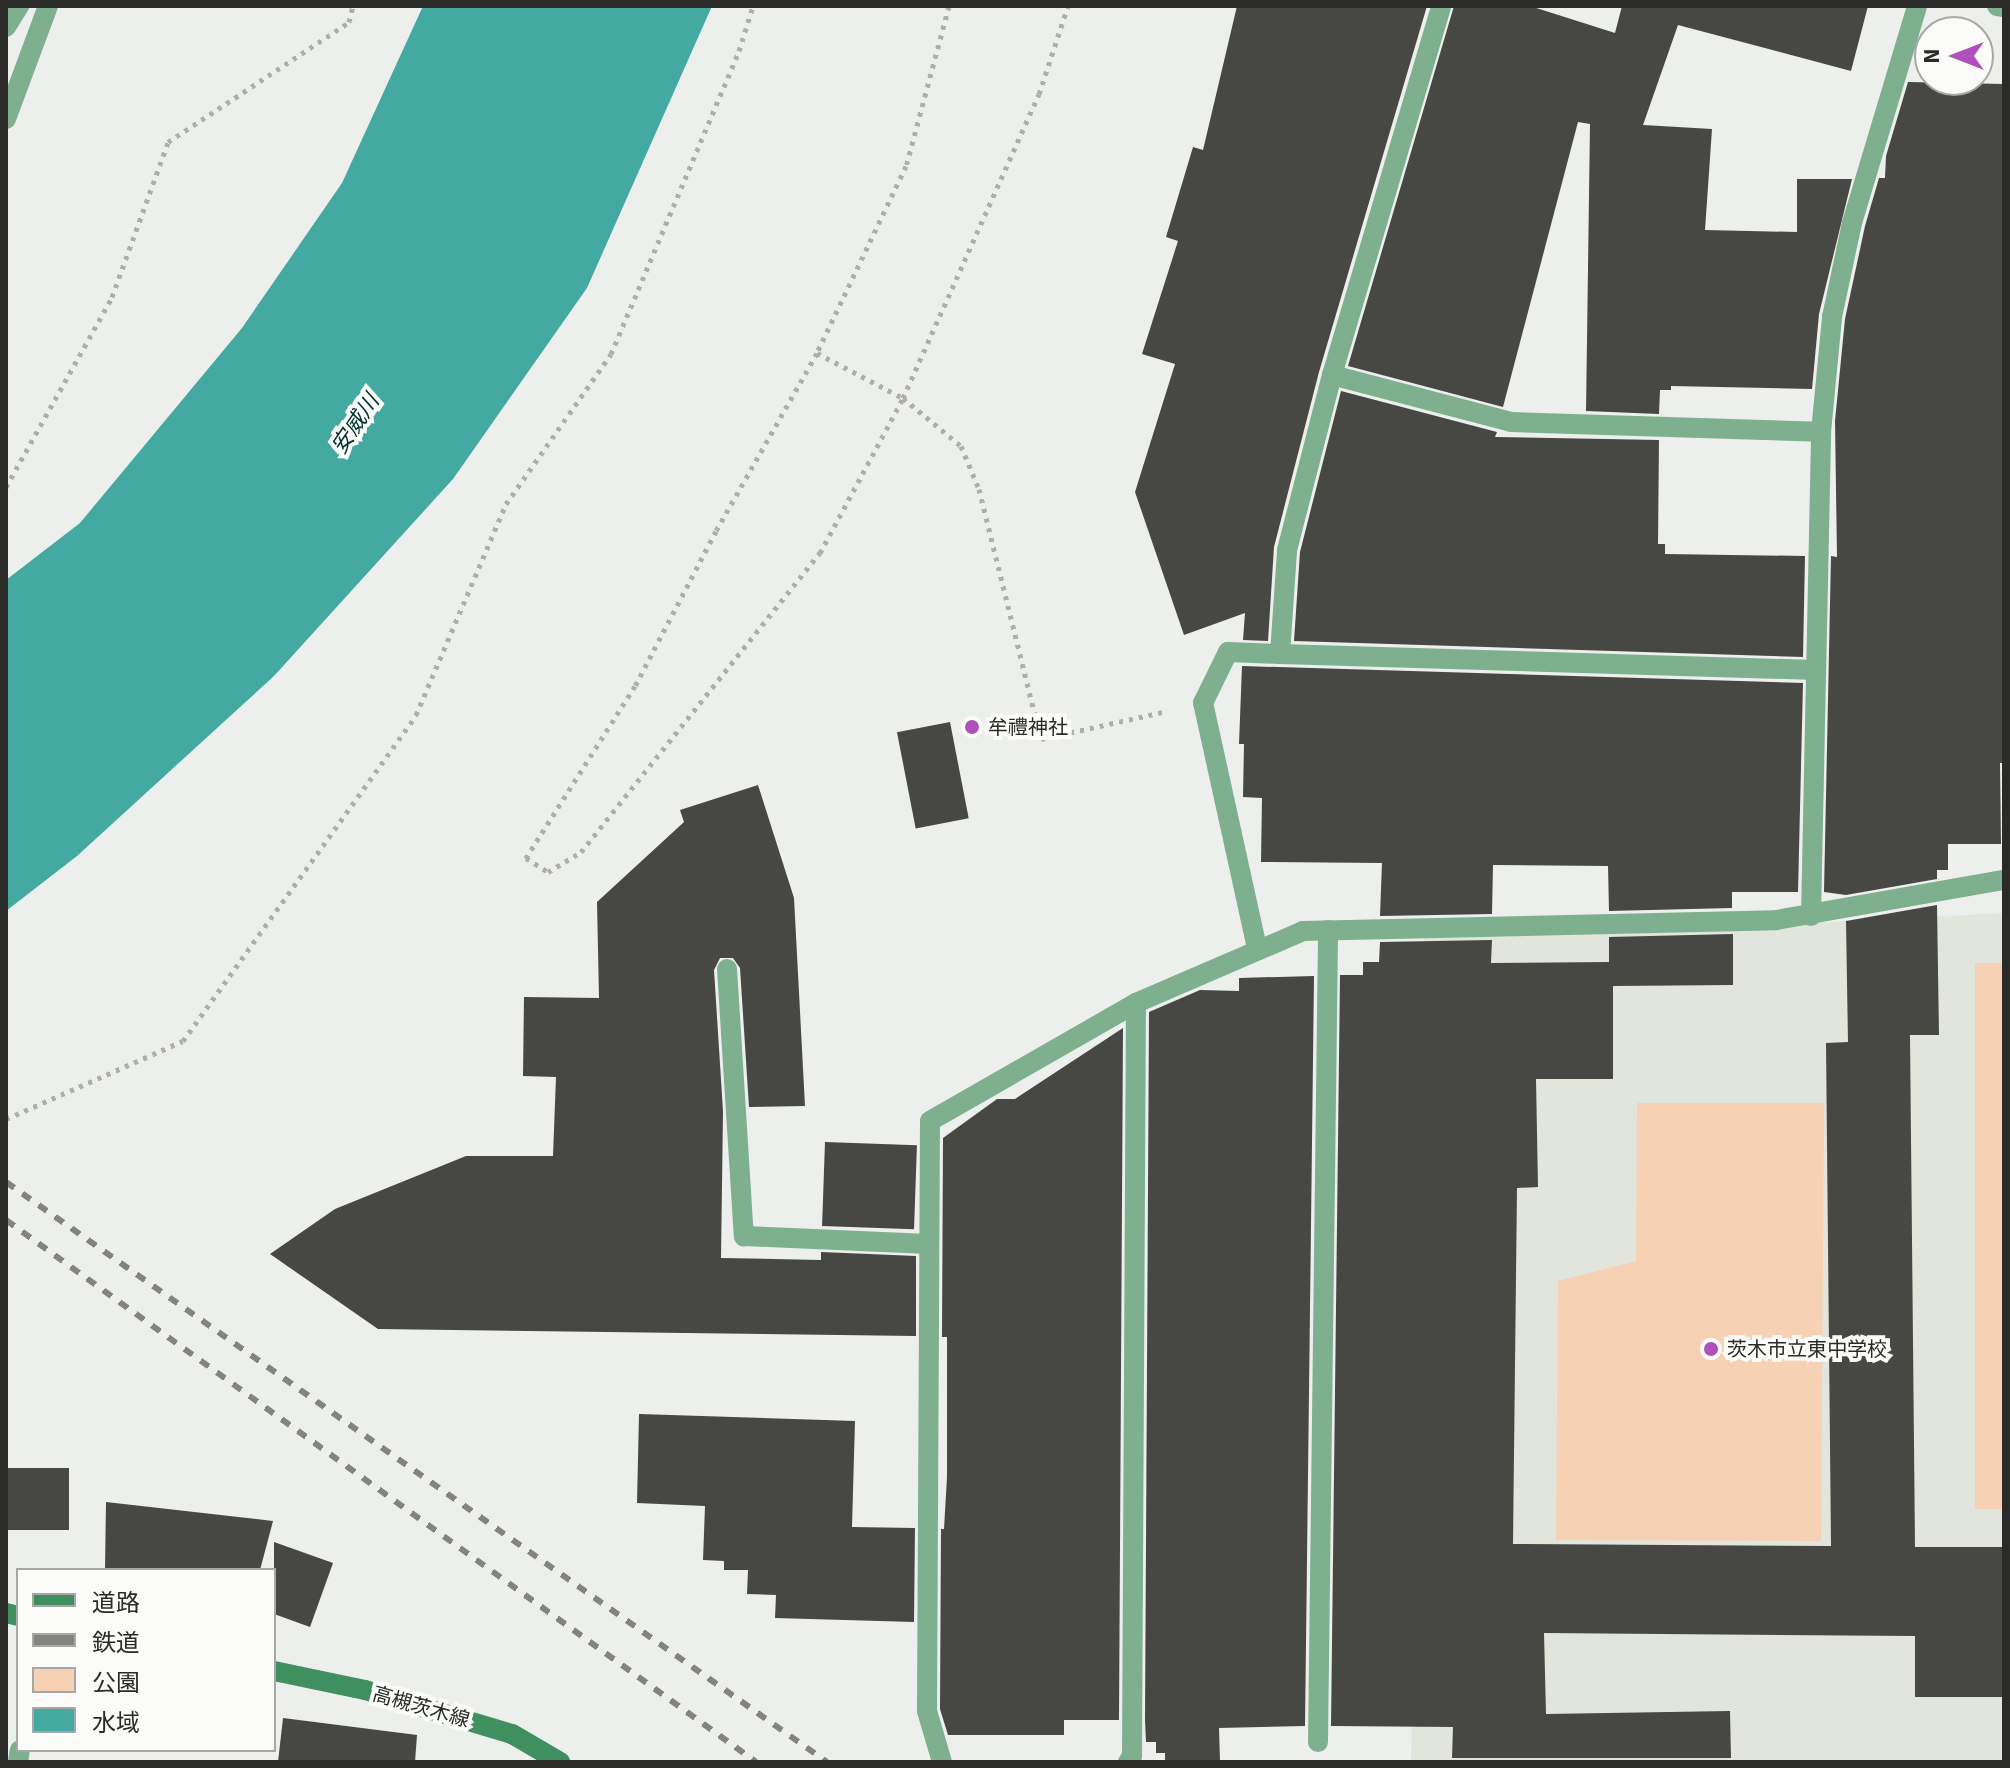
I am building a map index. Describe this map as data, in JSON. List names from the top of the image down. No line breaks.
{"streets":{"main road":["高槻茨木線"]},"water":["安威川"],"places":["牟禮神社","茨木市立東中学校"],"legend":["道路","鉄道","公園","水域"],"north":"left"}
